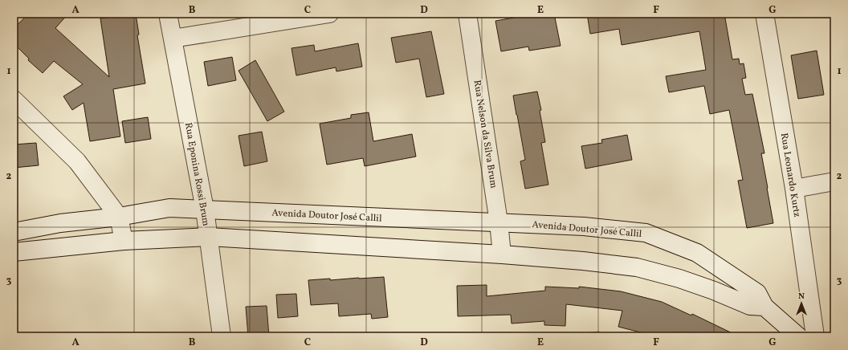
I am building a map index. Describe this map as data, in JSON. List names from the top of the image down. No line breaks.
{"streets":{"main road":["Rua Nelson da Silva Brum","Rua Eponina Rossi Brum","Rua Leonardo Kurtz","Avenida Doutor José Callil"]},"crossings":[["Rua Nelson da Silva Brum","Avenida Doutor José Callil"],["Rua Eponina Rossi Brum","Avenida Doutor José Callil"]],"north":"top","grid":{"columns":["A","B","C","D","E","F","G"],"rows":["1","2","3"]}}
